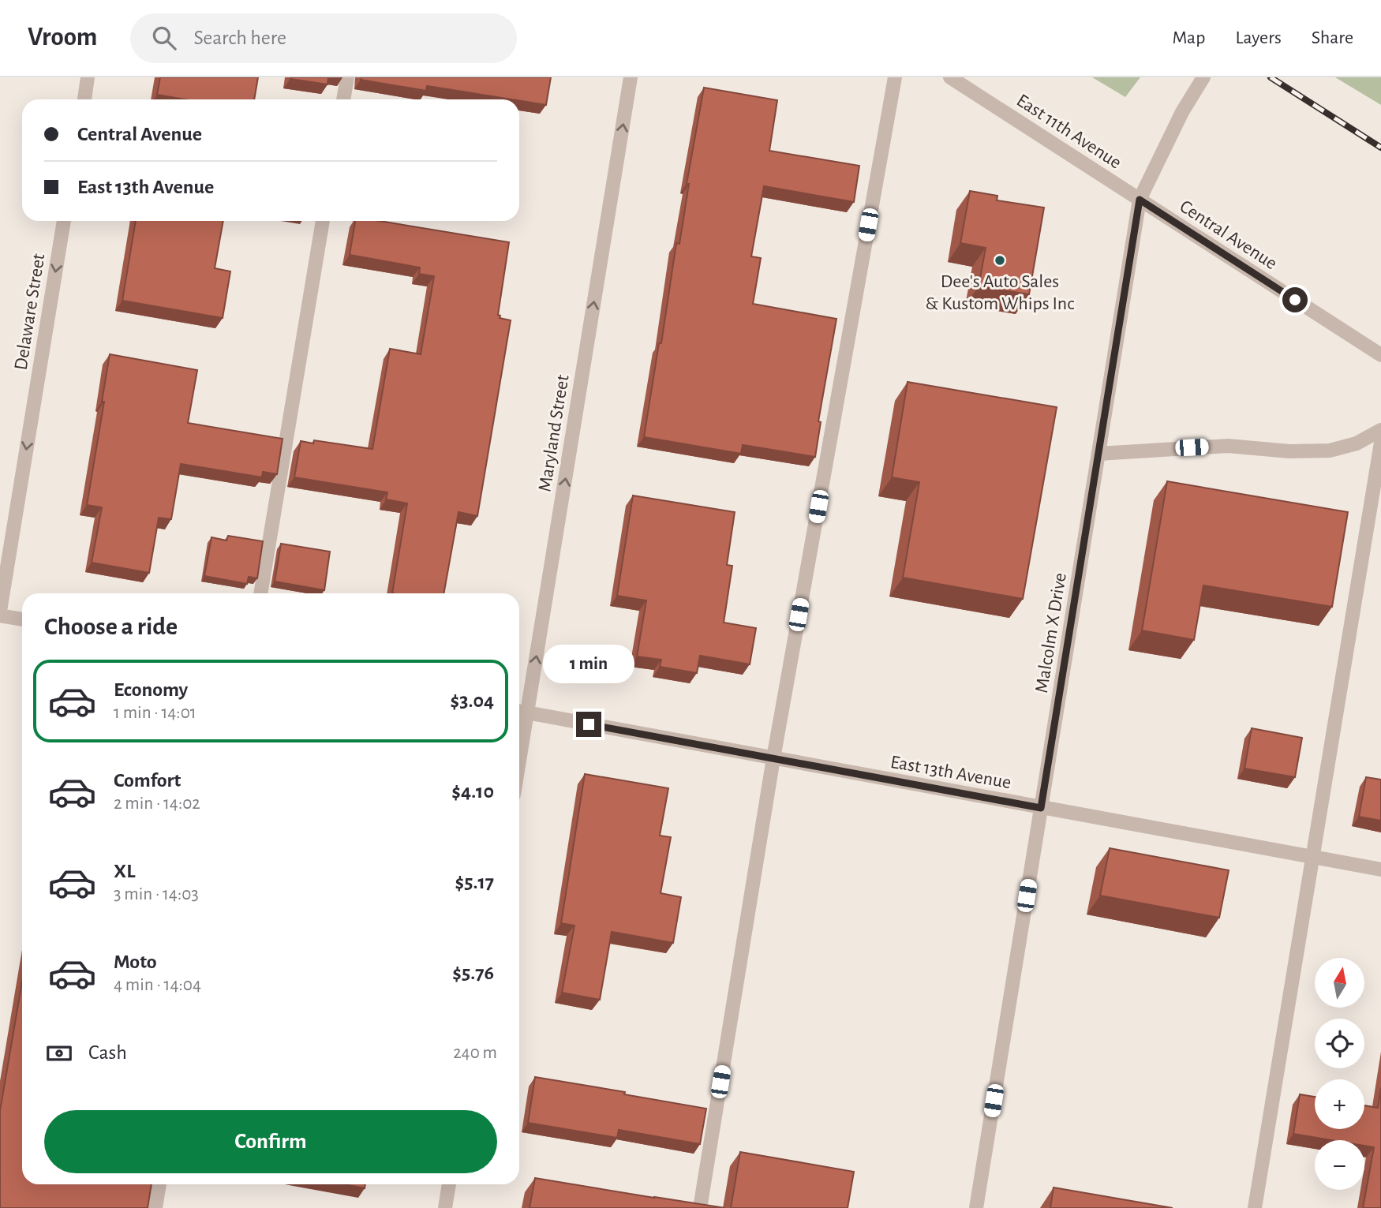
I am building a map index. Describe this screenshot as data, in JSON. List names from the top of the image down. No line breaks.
{"streets":{"street":["East 11th Avenue","Central Avenue","Delaware Street","Maryland Street","Malcolm X Drive","East 13th Avenue"]},"crossings":[["East 11th Avenue","Central Avenue"],["East 11th Avenue","Malcolm X Drive"],["Central Avenue","Malcolm X Drive"],["Maryland Street","East 13th Avenue"],["Malcolm X Drive","East 13th Avenue"]],"one_way":["Delaware Street","Maryland Street"],"places":["Dee's Auto Sales & Kustom Whips Inc"],"north":"top","page":{"header":"Vroom","search":"Search here","nav":["Map","Layers","Share"],"banner":["Central Avenue","East 13th Avenue"],"heading":"Choose a ride","bubble":"1 min","list":[{"name":"Economy","note":"1 min · 14:01","value":"$3.04"},{"name":"Comfort","note":"2 min · 14:02","value":"$4.10"},{"name":"XL","note":"3 min · 14:03","value":"$5.17"},{"name":"Moto","note":"4 min · 14:04","value":"$5.76"}],"map_buttons":["+","−"],"pay":["Cash","240 m"],"buttons":"Confirm"}}
